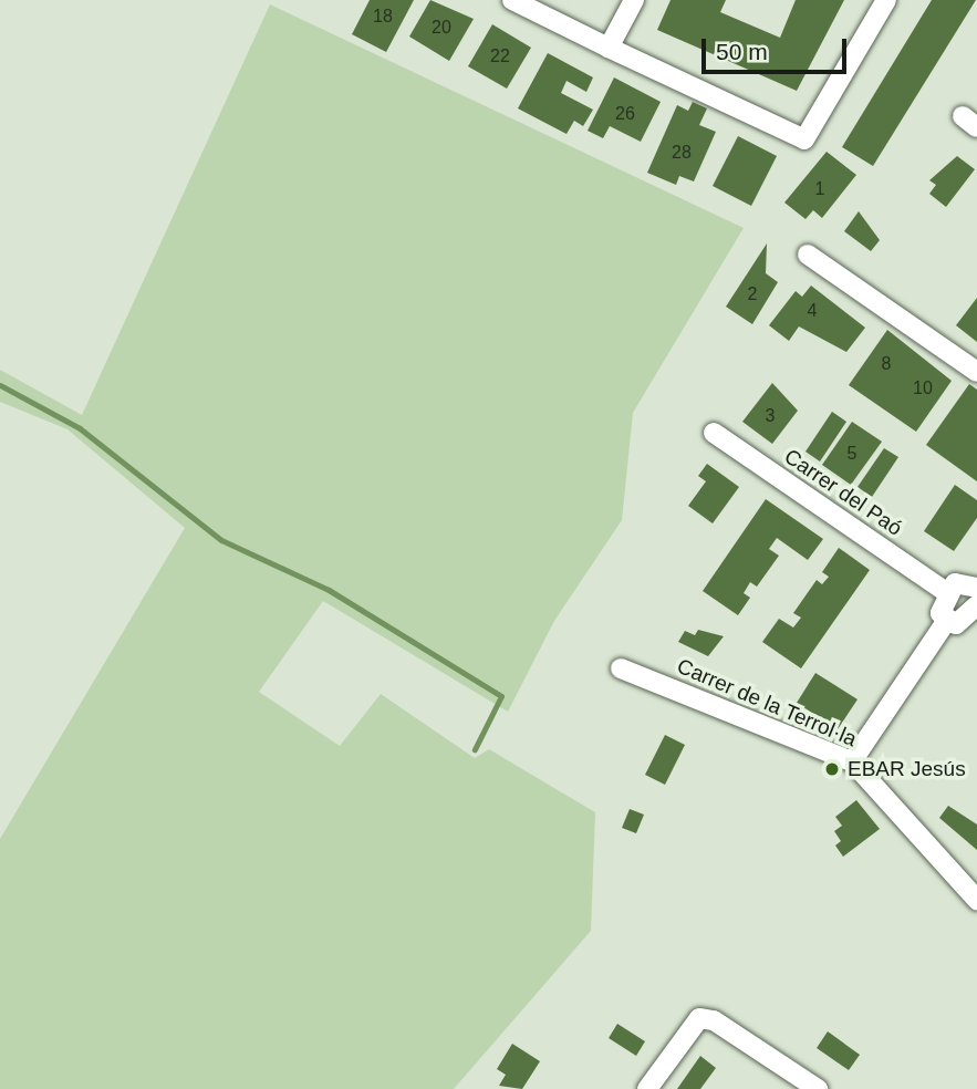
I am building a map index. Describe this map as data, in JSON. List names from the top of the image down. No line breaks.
{"streets":{"street":["Carrer del Paó","Carrer de la Terrol·la"]},"places":["EBAR Jesús"],"house_numbers":["18","20","22","26","28","1","2","4","8","10","3","5"],"scale_bar":"50 m"}
